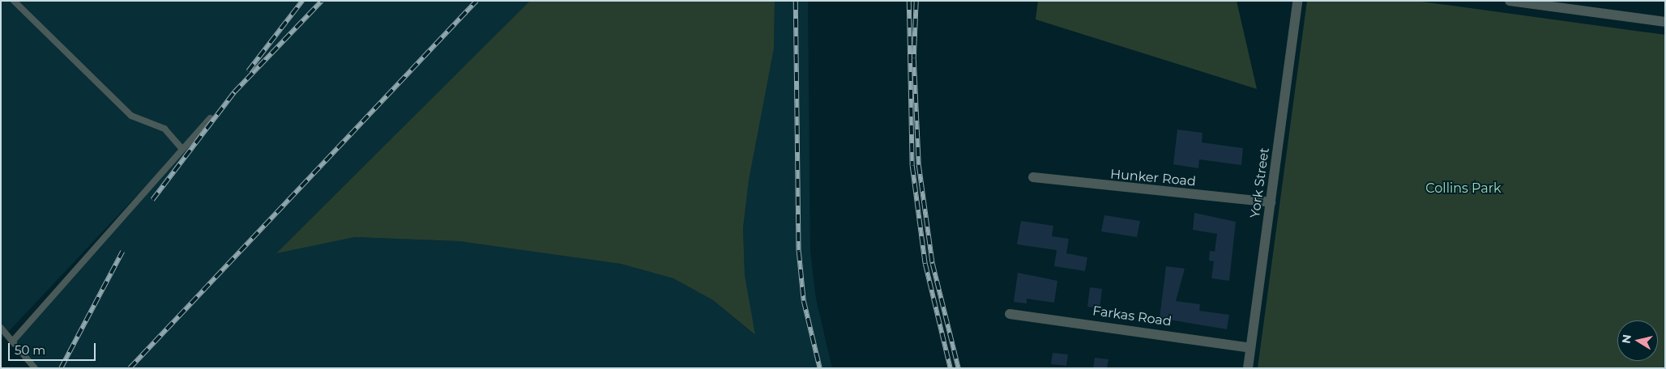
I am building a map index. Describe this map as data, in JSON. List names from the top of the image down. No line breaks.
{"streets":{"street":["Hunker Road","York Street","Farkas Road"]},"crossings":[["Hunker Road","York Street"],["York Street","Farkas Road"]],"parks":["Collins Park"],"scale_bar":"50 m","north":"left"}
